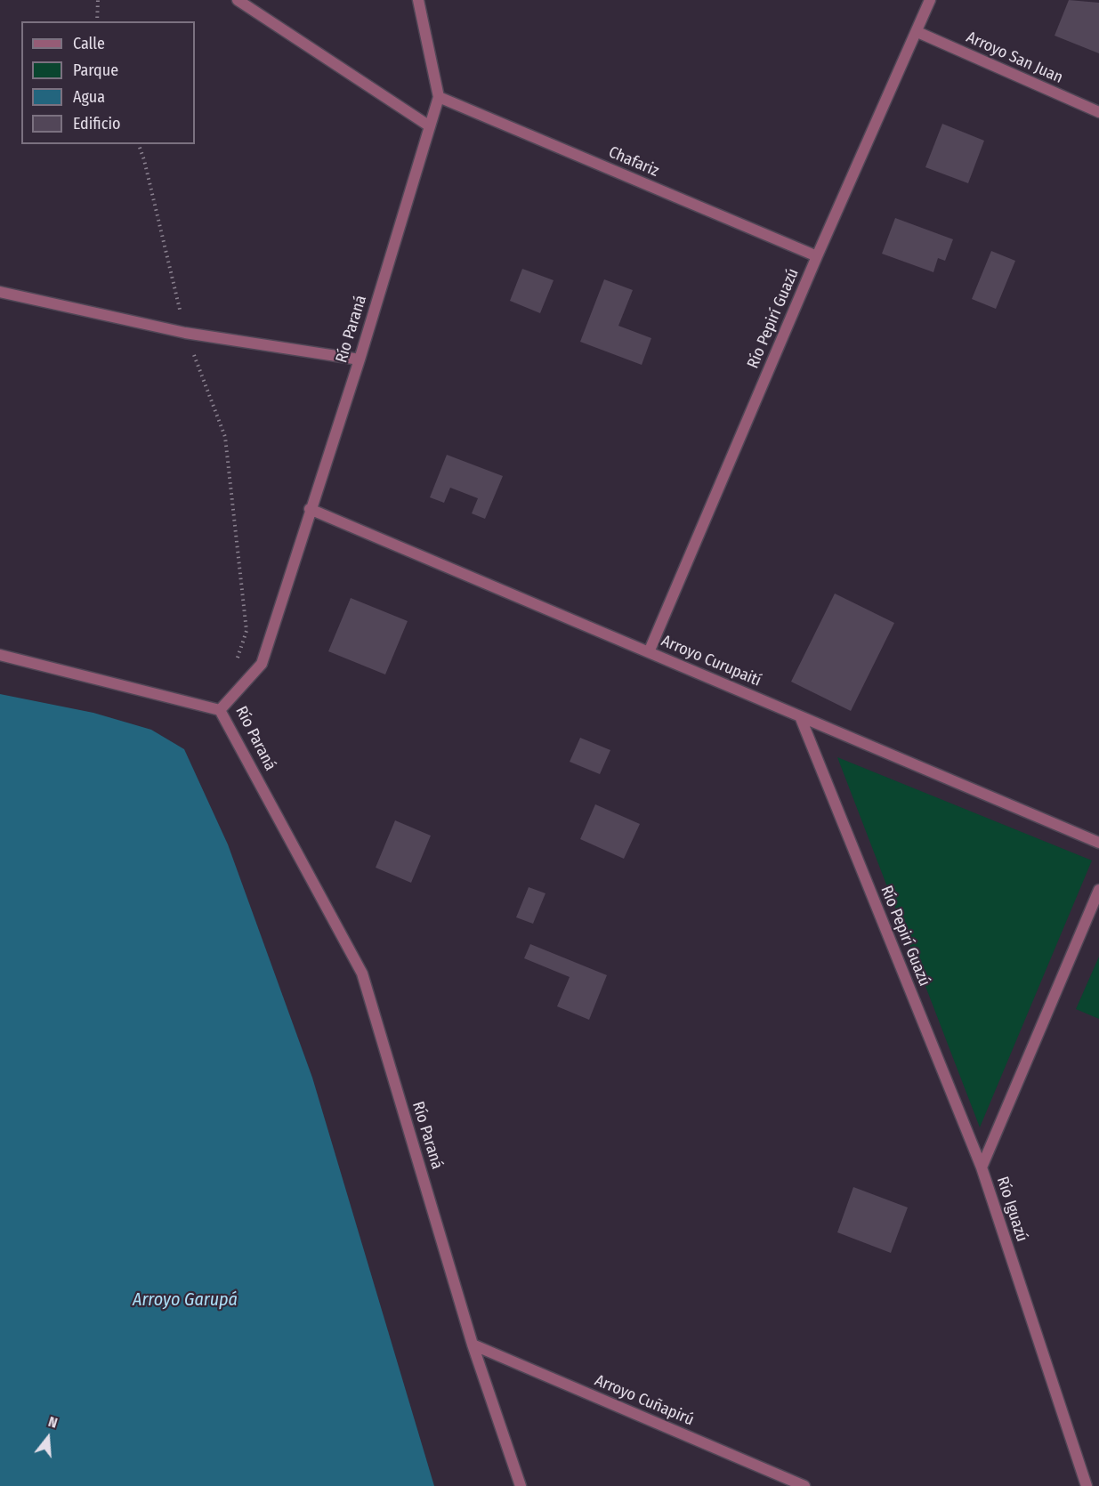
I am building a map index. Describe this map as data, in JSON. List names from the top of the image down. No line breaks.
{"streets":{"street":["Arroyo San Juan","Chafariz","Río Pepirí Guazú","Río Paraná","Arroyo Curupaití","Río Iguazú","Arroyo Cuñapirú"]},"crossings":[["Arroyo San Juan","Río Pepirí Guazú"],["Chafariz","Río Pepirí Guazú"],["Chafariz","Río Paraná"],["Río Pepirí Guazú","Arroyo Curupaití"],["Río Pepirí Guazú","Río Iguazú"],["Río Paraná","Arroyo Curupaití"],["Río Paraná","Arroyo Cuñapirú"]],"water":["Arroyo Garupá"],"legend":["Calle","Parque","Agua","Edificio"],"north":"top"}
